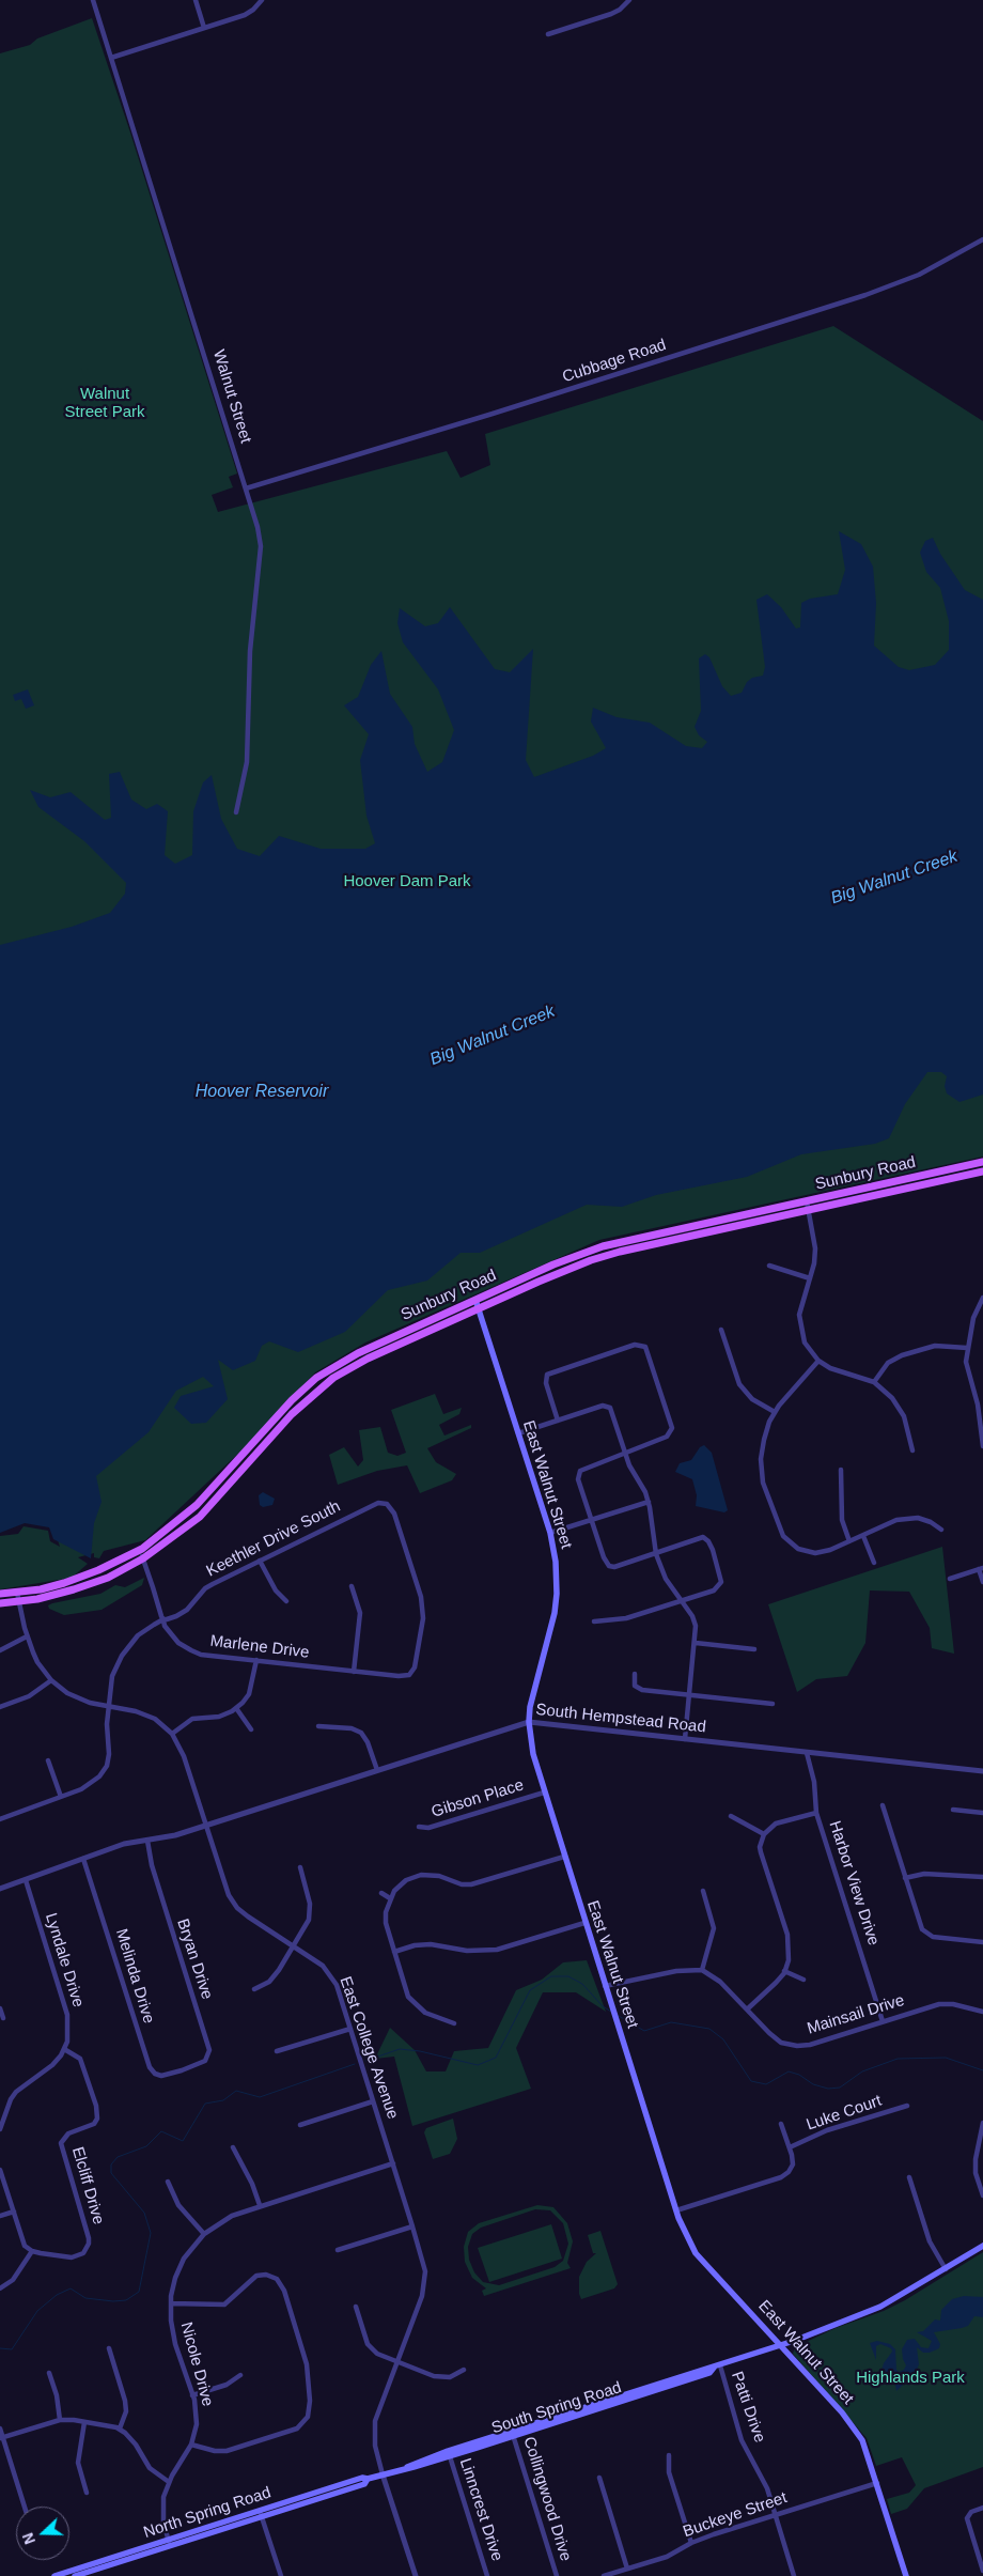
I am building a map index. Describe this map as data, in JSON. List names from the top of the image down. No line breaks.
{"streets":{"main road":["Sunbury Road","East Walnut Street","South Spring Road","North Spring Road"],"street":["Cubbage Road","Walnut Street","Keethler Drive South","Marlene Drive","South Hempstead Road","Gibson Place","Harbor View Drive","Bryan Drive","Lyndale Drive","Melinda Drive","Mainsail Drive","East College Avenue","Luke Court","Elcliff Drive","Nicole Drive","Patti Drive","Collingwood Drive","Linncrest Drive","Buckeye Street"]},"crossings":[["Cubbage Road","Walnut Street"],["Sunbury Road","East Walnut Street"],["Sunbury Road","Marlene Drive"],["Sunbury Road","East College Avenue"],["East Walnut Street","South Hempstead Road"],["East Walnut Street","Gibson Place"],["East Walnut Street","South Spring Road"],["East Walnut Street","Buckeye Street"],["Keethler Drive South","Marlene Drive"],["Keethler Drive South","East College Avenue"],["South Hempstead Road","Harbor View Drive"],["South Hempstead Road","Bryan Drive"],["South Hempstead Road","Lyndale Drive"],["South Hempstead Road","Melinda Drive"],["South Hempstead Road","East College Avenue"],["Harbor View Drive","Mainsail Drive"],["Bryan Drive","Melinda Drive"],["Lyndale Drive","Elcliff Drive"],["East College Avenue","Nicole Drive"],["East College Avenue","South Spring Road"],["East College Avenue","North Spring Road"],["Nicole Drive","North Spring Road"],["Patti Drive","South Spring Road"],["Patti Drive","Buckeye Street"],["South Spring Road","Collingwood Drive"],["South Spring Road","Linncrest Drive"],["South Spring Road","North Spring Road"]],"water":["Big Walnut Creek","Hoover Reservoir"],"parks":["Walnut Street Park","Hoover Dam Park","Highlands Park"],"north":"left"}
